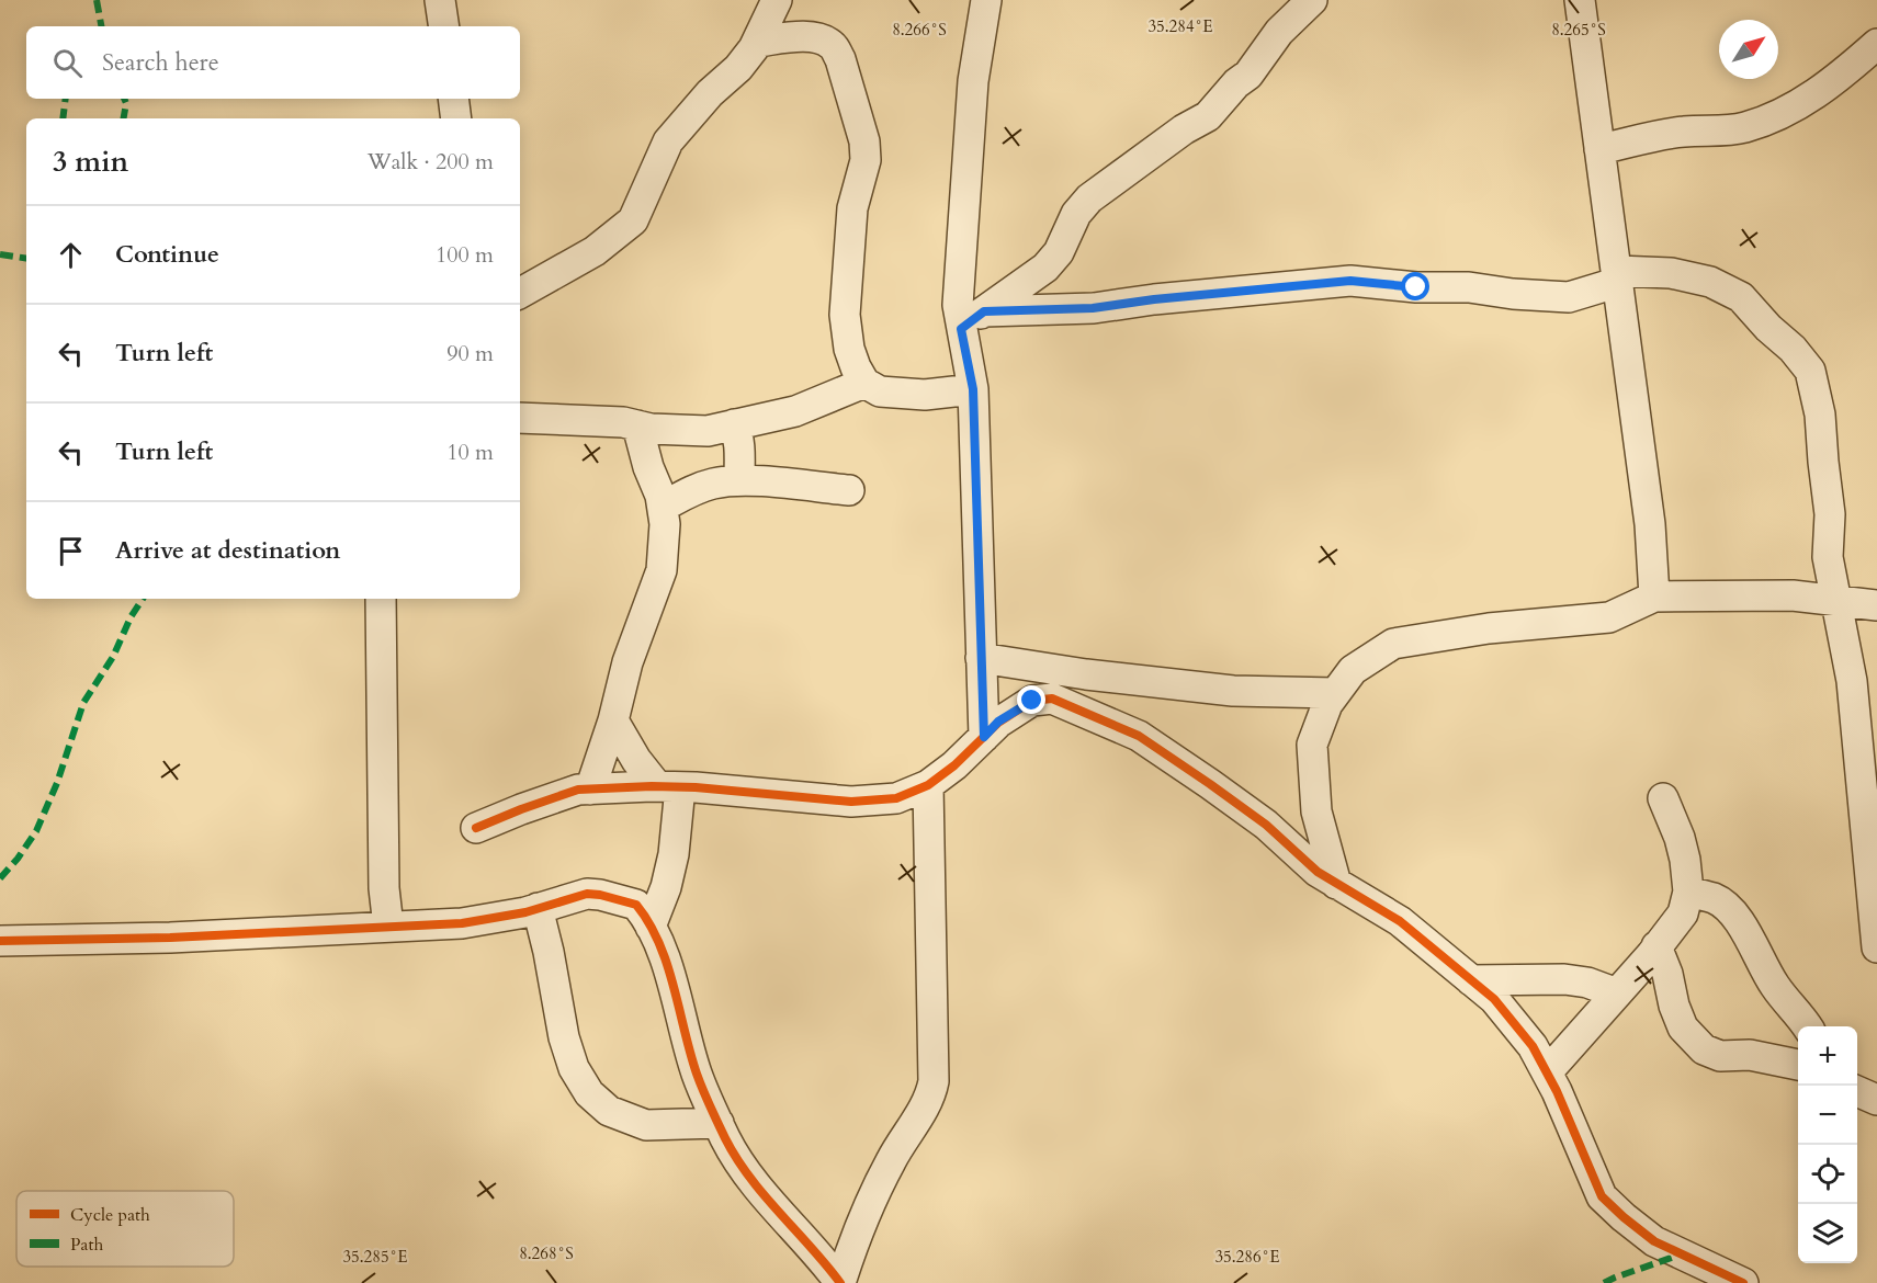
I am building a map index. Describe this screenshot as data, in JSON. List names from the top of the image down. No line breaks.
{"legend":["Cycle path","Path"],"north":"top right","page":{"search":"Search here","heading":["3 min","Walk · 200 m"],"list":[["Continue","100 m"],["Turn left","90 m"],["Turn left","10 m"],"Arrive at destination"],"map_buttons":["+","−"]},"coordinates":["35.284°E","8.266°S","8.265°S","8.268°S","35.285°E","35.286°E"]}
